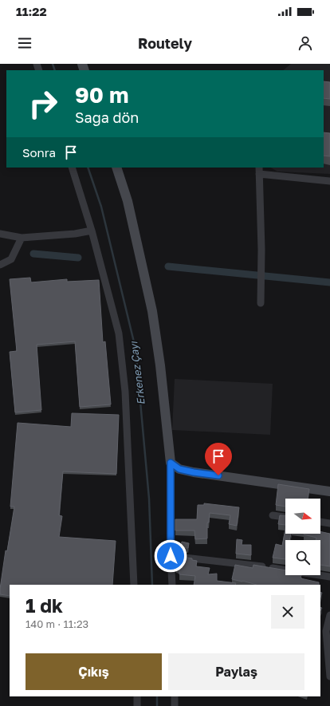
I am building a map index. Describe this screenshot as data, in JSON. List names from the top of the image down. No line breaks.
{"water":["Erkenez Çayı"],"north":"right","page":{"status":"11:22","header":"Routely","turn":["90 m","Sağa dön"],"then":"Sonra","heading":["1 dk","140 m · 11:23"],"buttons":["Çıkış","Paylaş"]}}
